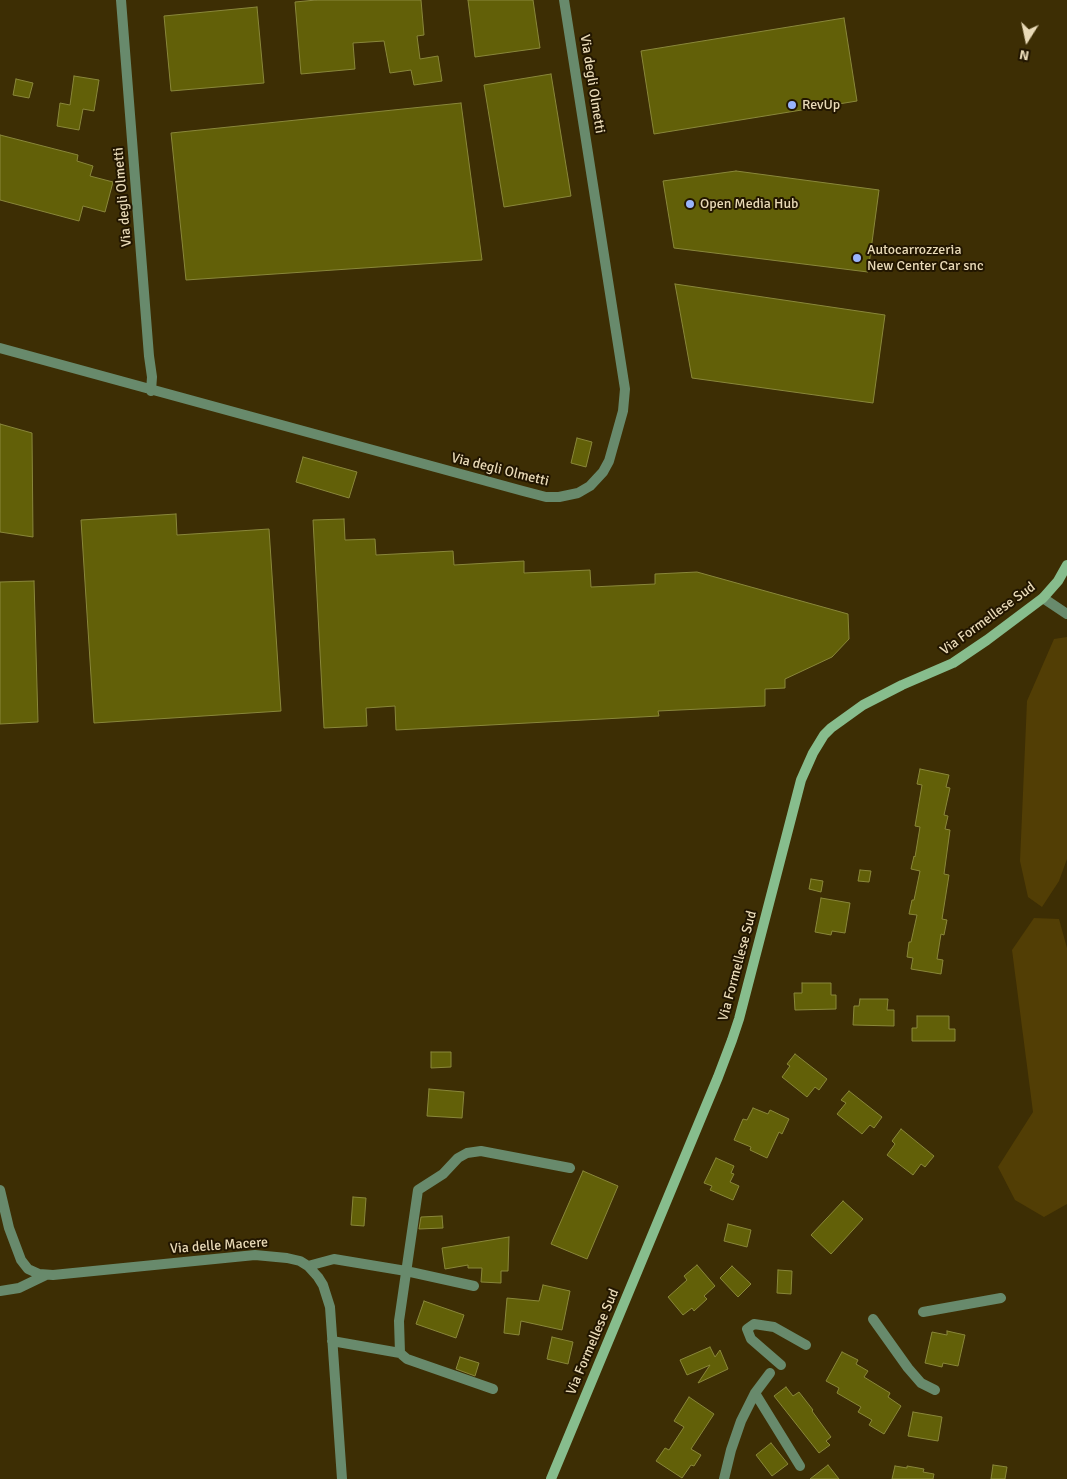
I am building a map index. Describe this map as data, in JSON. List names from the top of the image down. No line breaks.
{"streets":{"street":["Via degli Olmetti","Via Formellese Sud","Via delle Macere"]},"places":["RevUp","Open Media Hub","Autocarrozzeria New Center Car snc"],"north":"bottom"}
